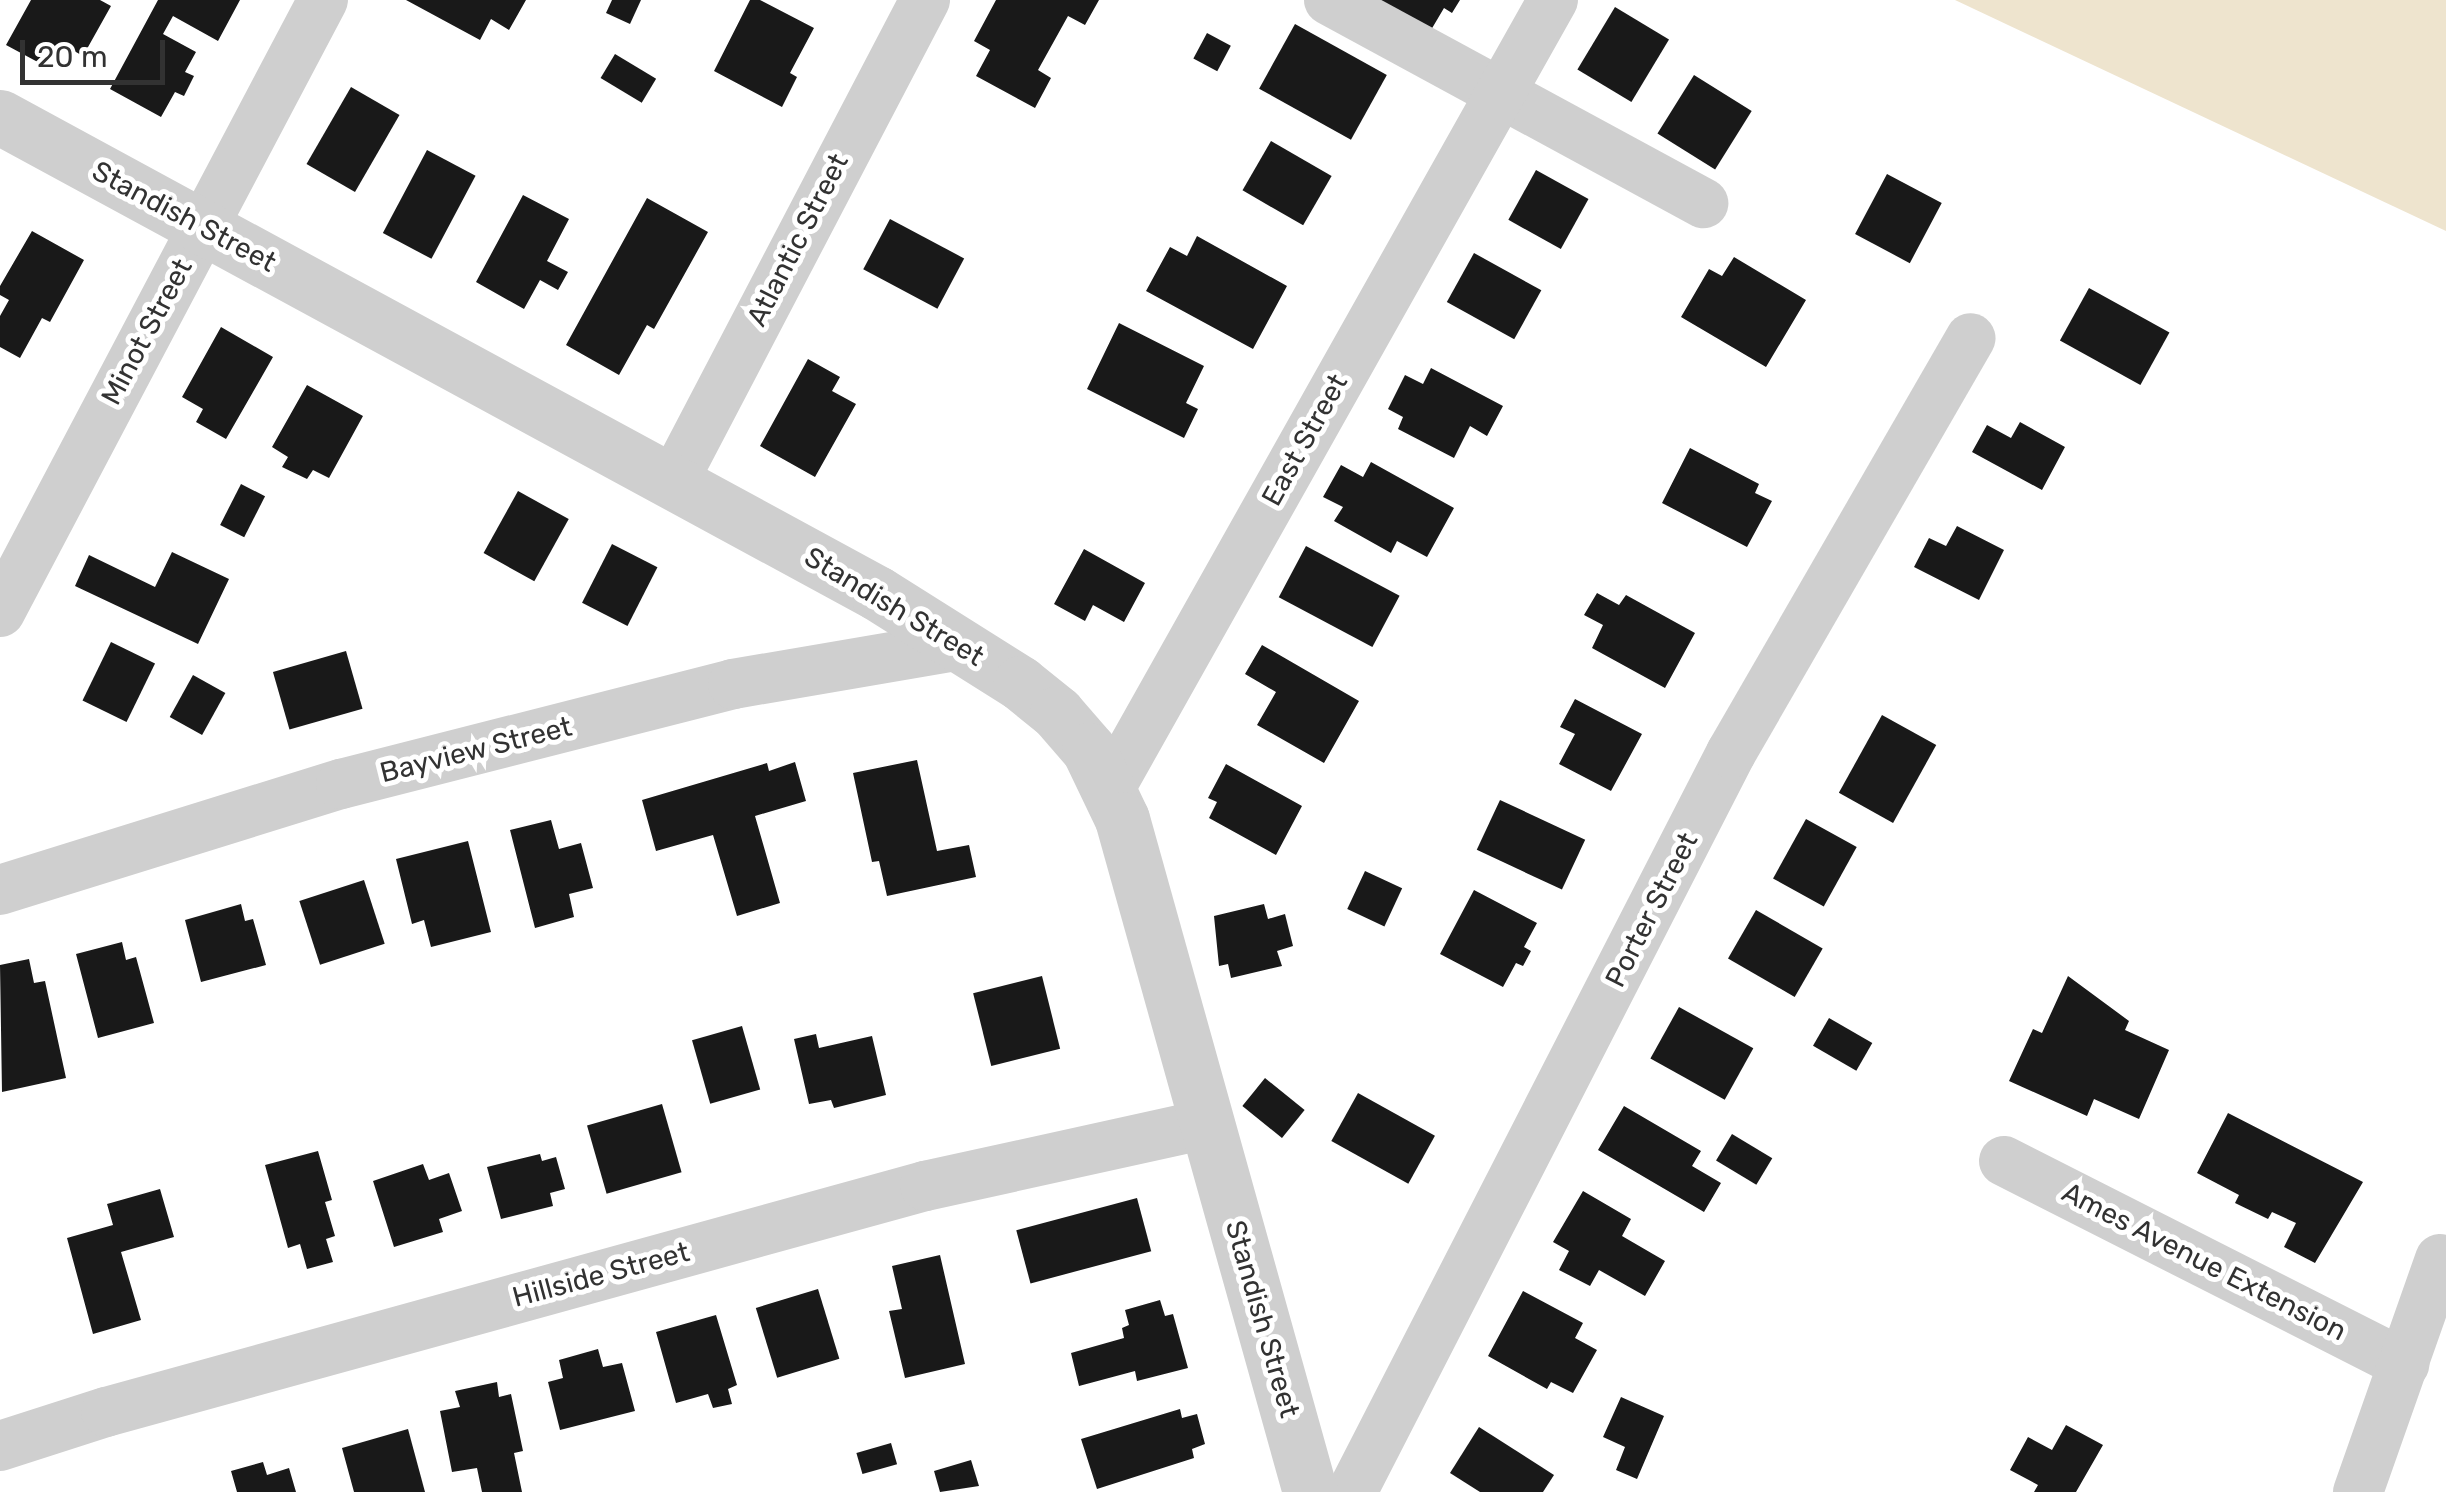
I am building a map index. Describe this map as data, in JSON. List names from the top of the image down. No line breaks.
{"streets":{"street":["Standish Street","Atlantic Street","Minot Street","East Street","Bayview Street","Porter Street","Ames Avenue Extension","Hillside Street"]},"crossings":[["Standish Street","Atlantic Street"],["Standish Street","Minot Street"],["Standish Street","East Street"],["Standish Street","Bayview Street"],["Standish Street","Hillside Street"]],"scale_bar":"20 m"}
